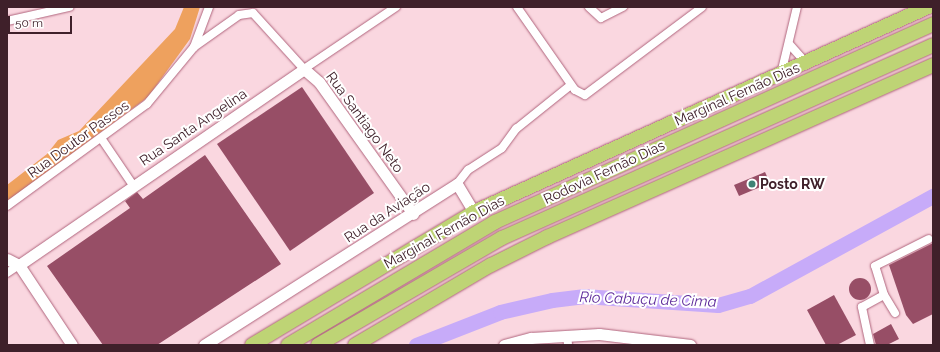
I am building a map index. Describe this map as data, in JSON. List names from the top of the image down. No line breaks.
{"streets":{"highway":["Marginal Fernão Dias","Rodovia Fernão Dias"],"street":["Rua Santiago Neto","Rua Santa Angelina","Rua Doutor Passos","Rua da Aviação"]},"crossings":[["Rua Santiago Neto","Rua Santa Angelina"],["Rua Santiago Neto","Rua da Aviação"]],"water":["Rio Cabuçu de Cima"],"places":["Posto RW"],"scale_bar":"50 m"}
